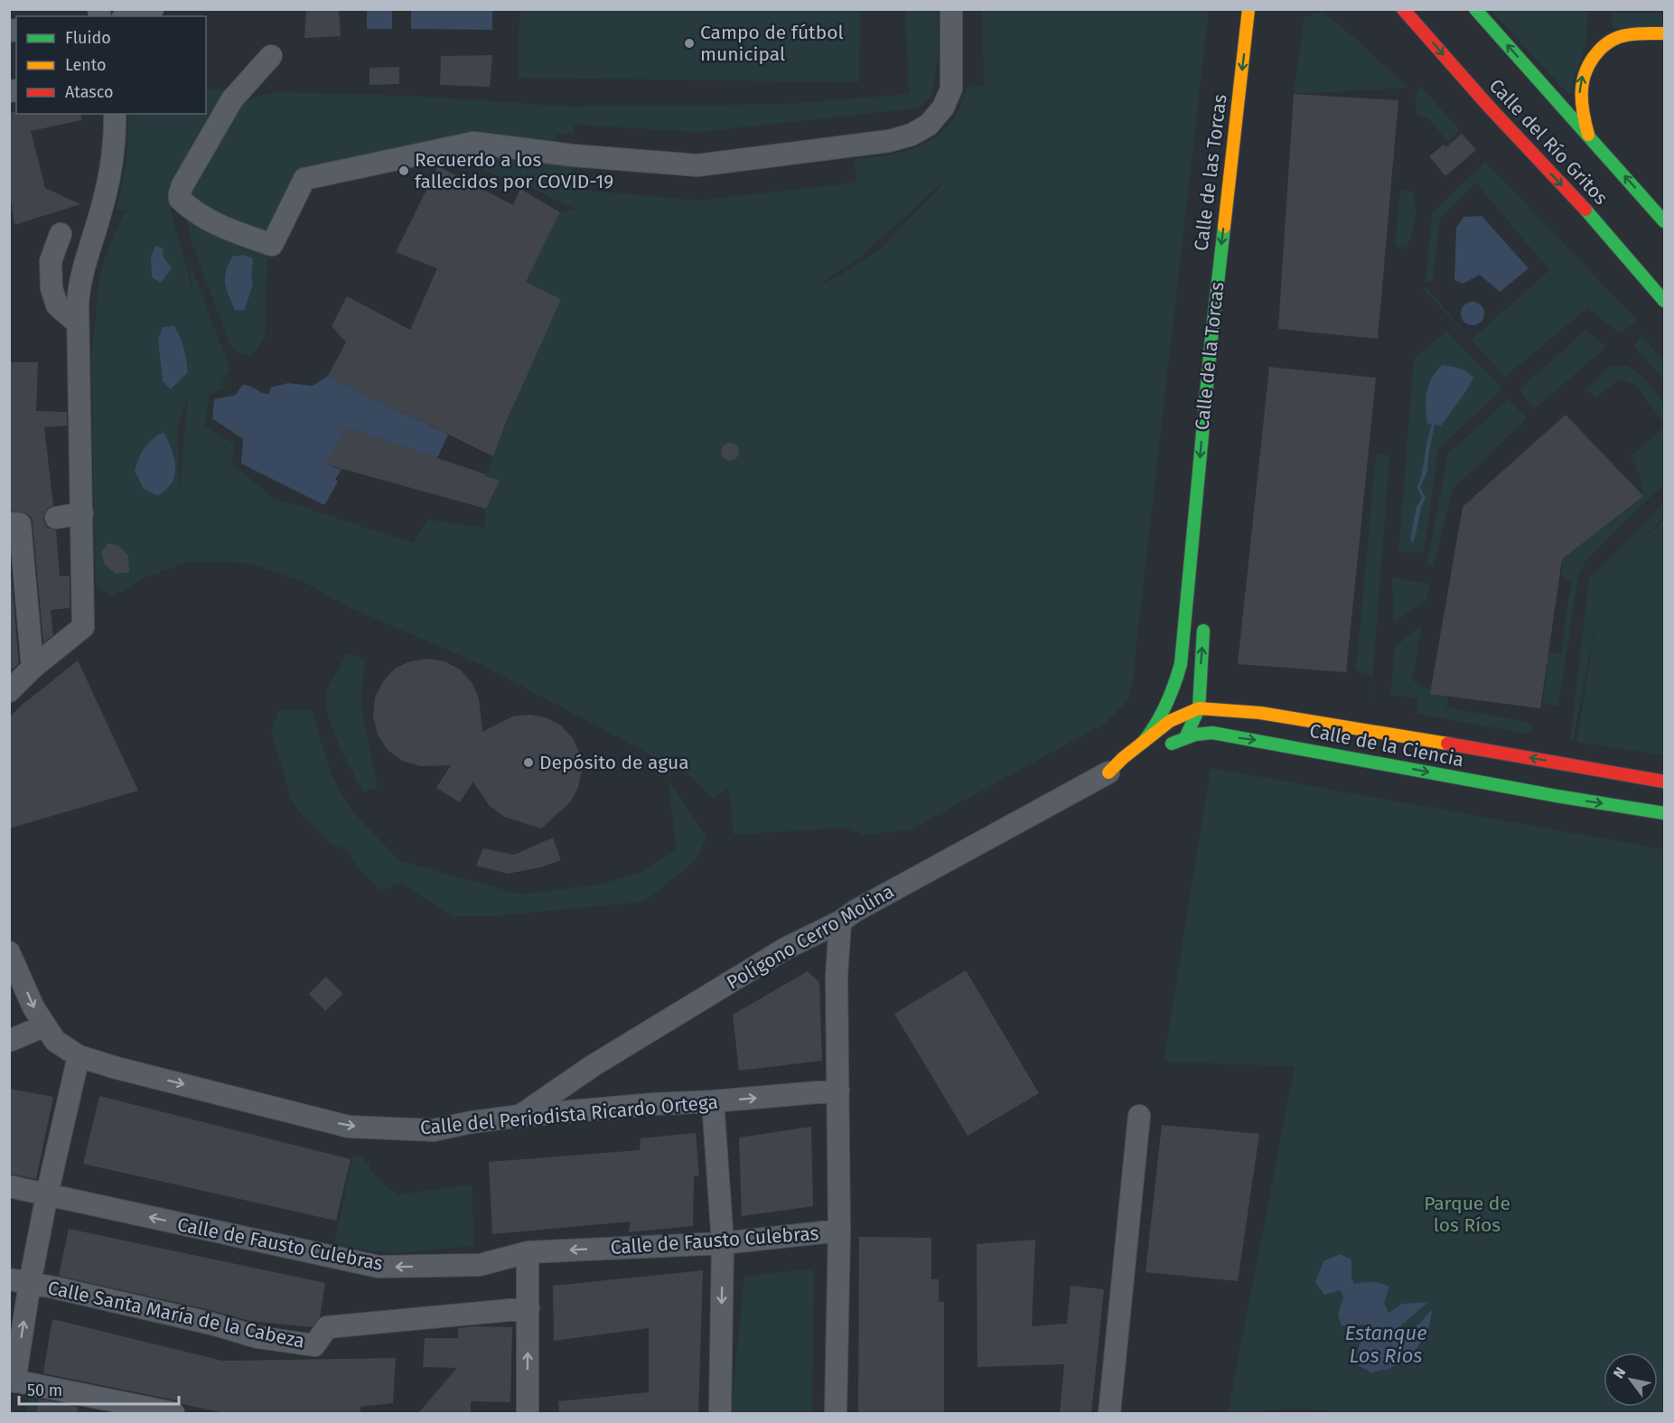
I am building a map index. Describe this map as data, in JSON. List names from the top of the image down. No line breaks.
{"streets":{"street":["Calle del Río Gritos","Calle de las Torcas","Calle de la Ciencia","Polígono Cerro Molina","Calle del Periodista Ricardo Ortega","Calle de Fausto Culebras","Calle Santa María de la Cabeza"]},"crossings":[["Polígono Cerro Molina","Calle del Periodista Ricardo Ortega"]],"one_way":["Calle de las Torcas","Calle del Periodista Ricardo Ortega","Calle de Fausto Culebras"],"water":["Estanque Los Rios"],"parks":["Parque de los Ríos"],"places":["Campo de fútbol municipal","Recuerdo a los fallecidos por COVID-19","Depósito de agua"],"legend":["Fluido","Lento","Atasco"],"scale_bar":"50 m","north":"top left"}
